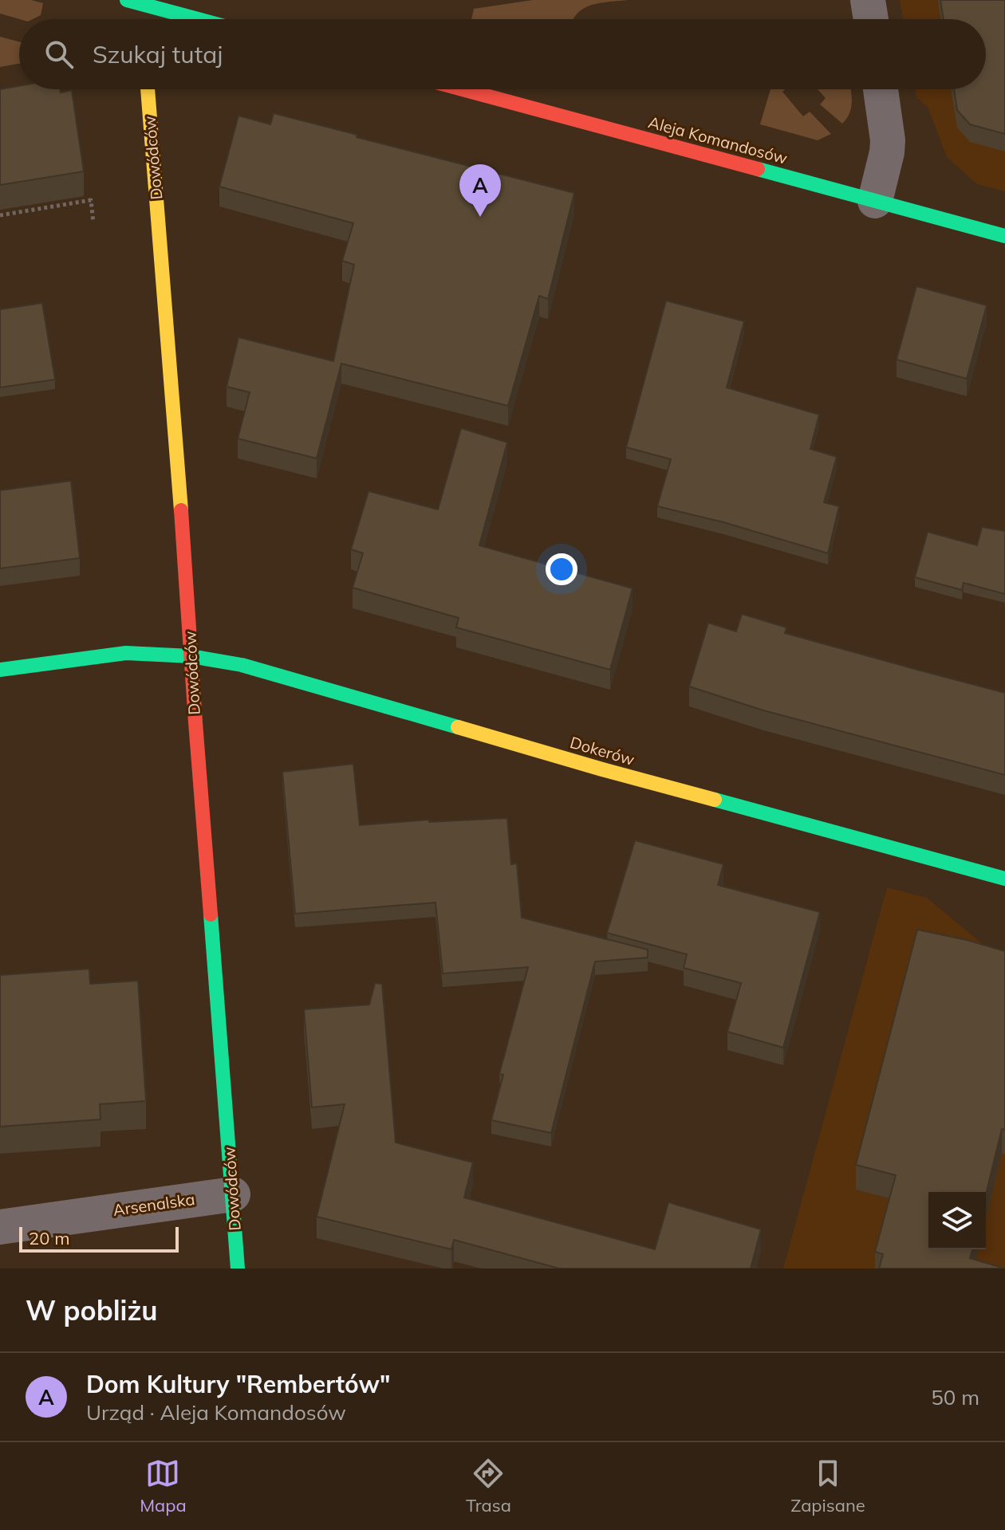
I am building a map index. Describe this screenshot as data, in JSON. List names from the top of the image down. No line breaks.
{"streets":{"street":["Aleja Komandosów","Dowódców","Dokerów","Arsenalska"]},"crossings":[["Dowódców","Dokerów"],["Dowódców","Arsenalska"]],"scale_bar":"20 m","page":{"search":"Szukaj tutaj","pins":"A","scale":"20 m","heading":"W pobliżu","list":[{"mark":"A","name":"Dom Kultury \"Rembertów\"","note":"Urząd · Aleja Komandosów","value":"50 m"}],"nav":["Mapa","Trasa","Zapisane"]}}
